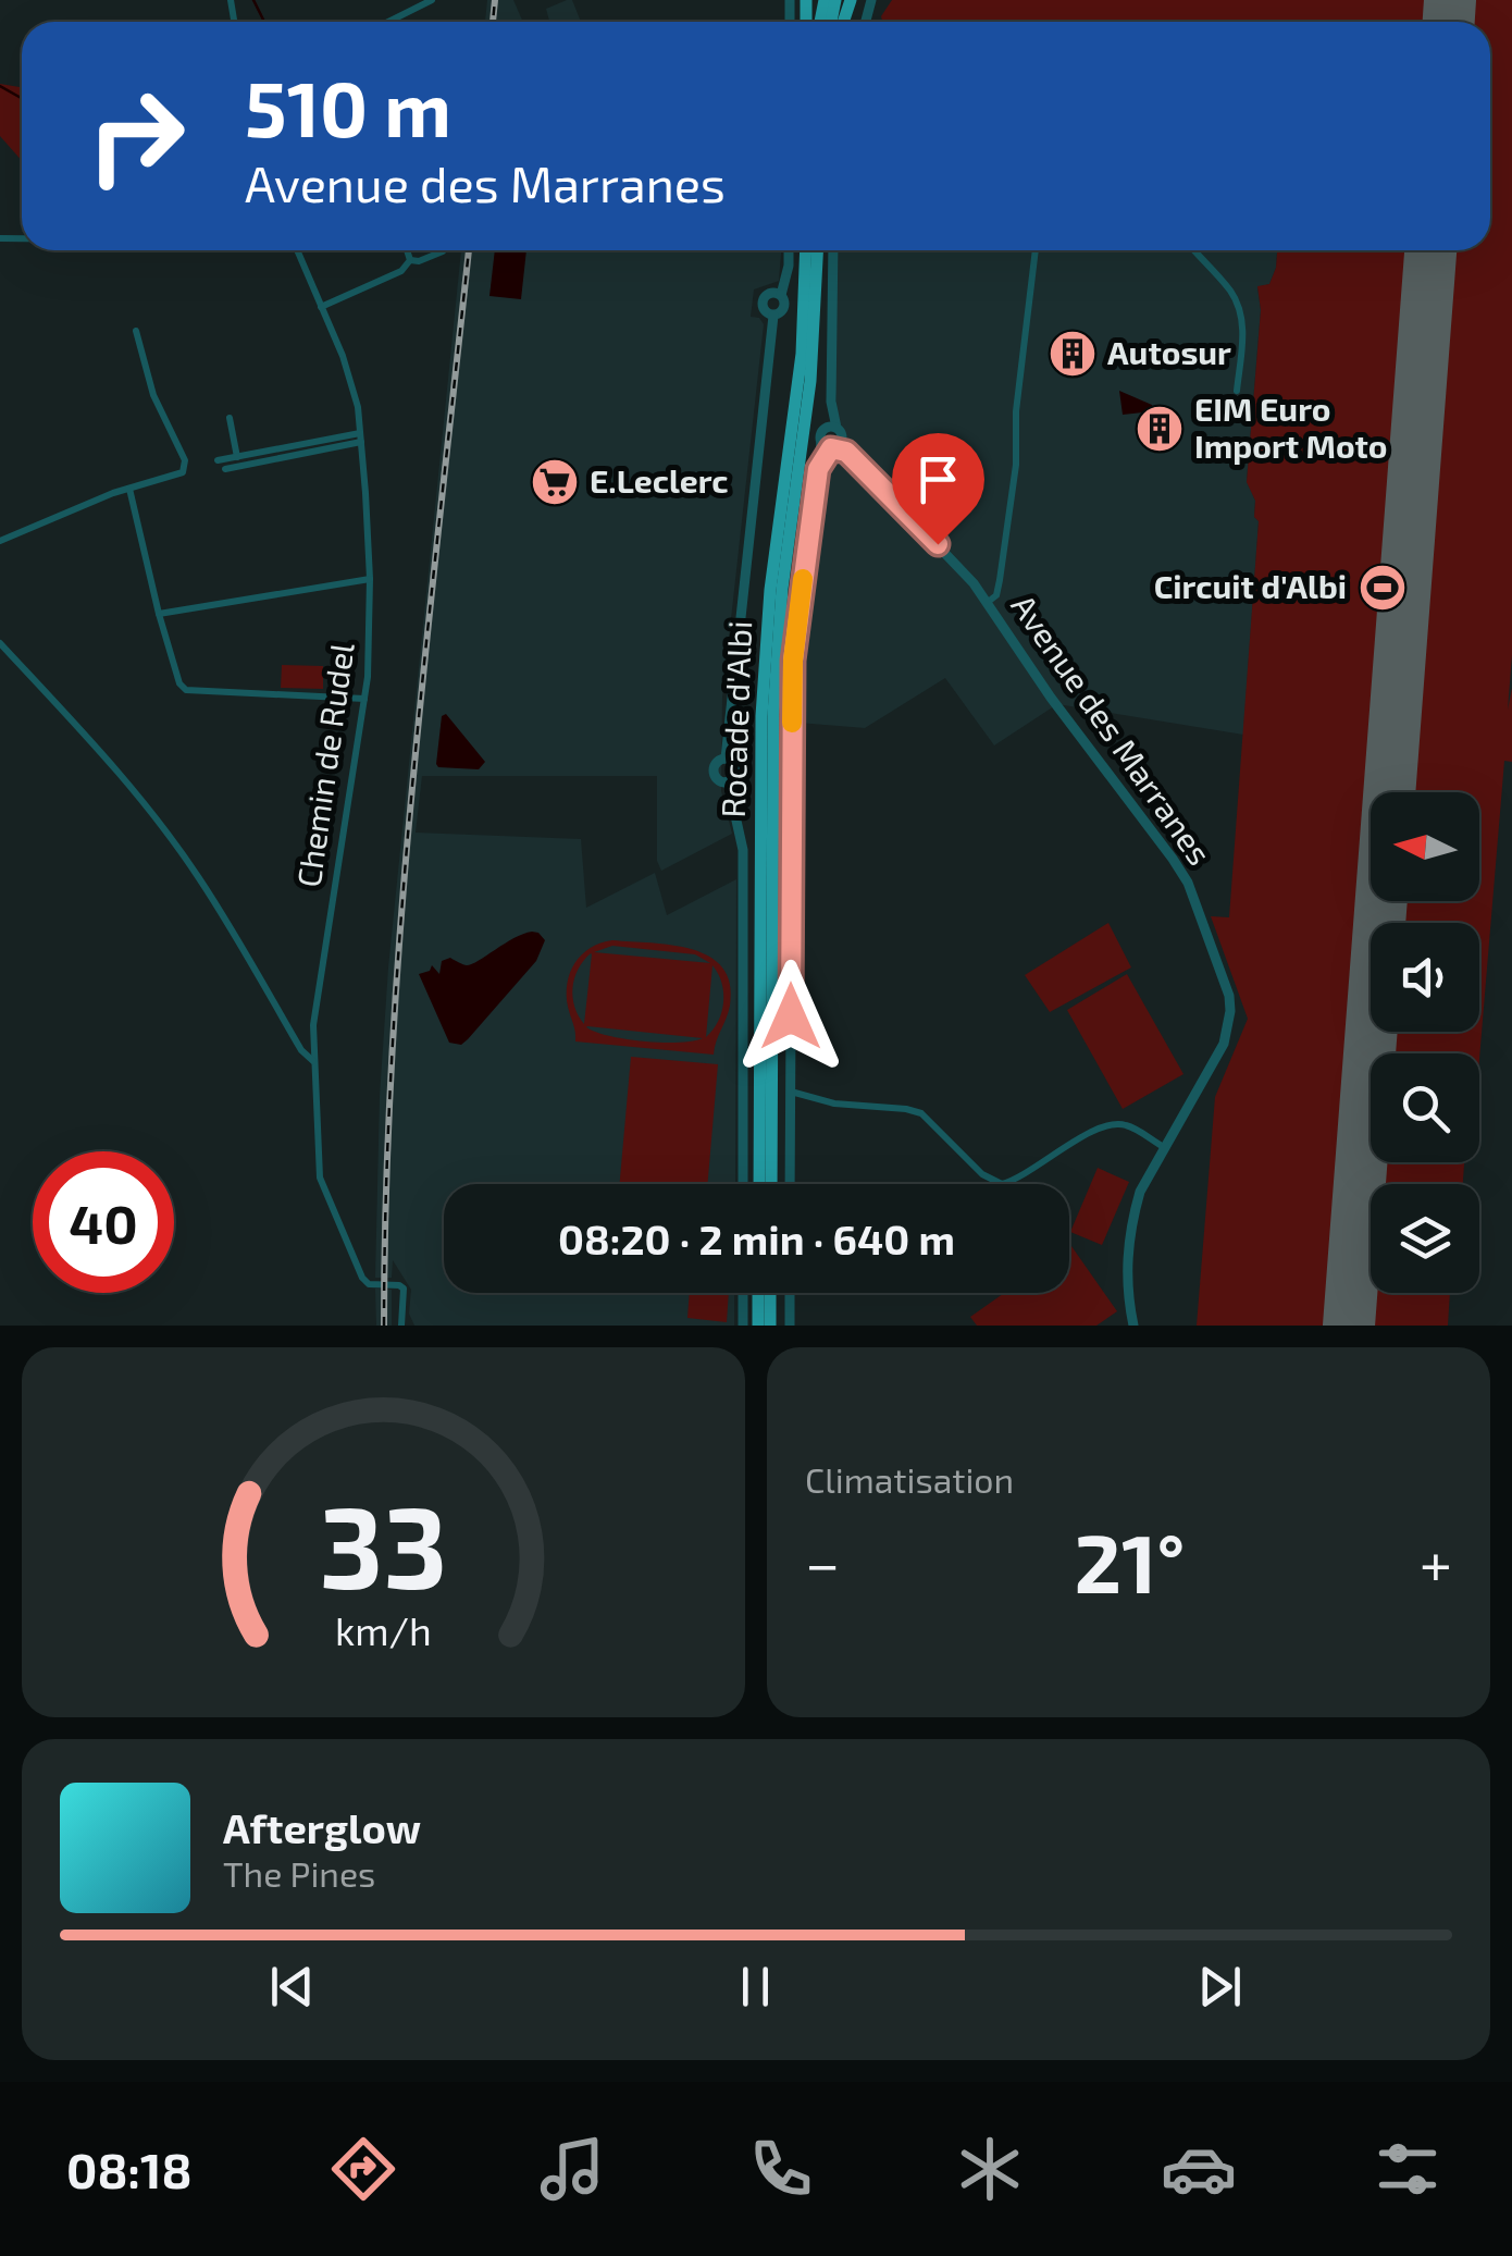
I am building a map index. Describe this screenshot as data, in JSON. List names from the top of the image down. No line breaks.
{"streets":{"highway":["Rocade d'Albi"],"street":["Avenue des Marranes","Chemin de Rudel"]},"places":{"building":["Autosur","EIM Euro Import Moto"],"supermarket":["E.Leclerc"],"sports":["Circuit d'Albi"]},"north":"left","page":{"turn":["510 m","Avenue des Marranes"],"limit":"40","trip":"08:20 · 2 min · 640 m","tile":"Climatisation","heat":["−","21°","+"],"song":["Afterglow","The Pines"],"tabs":"08:18","gauge":["33","km/h"]}}
